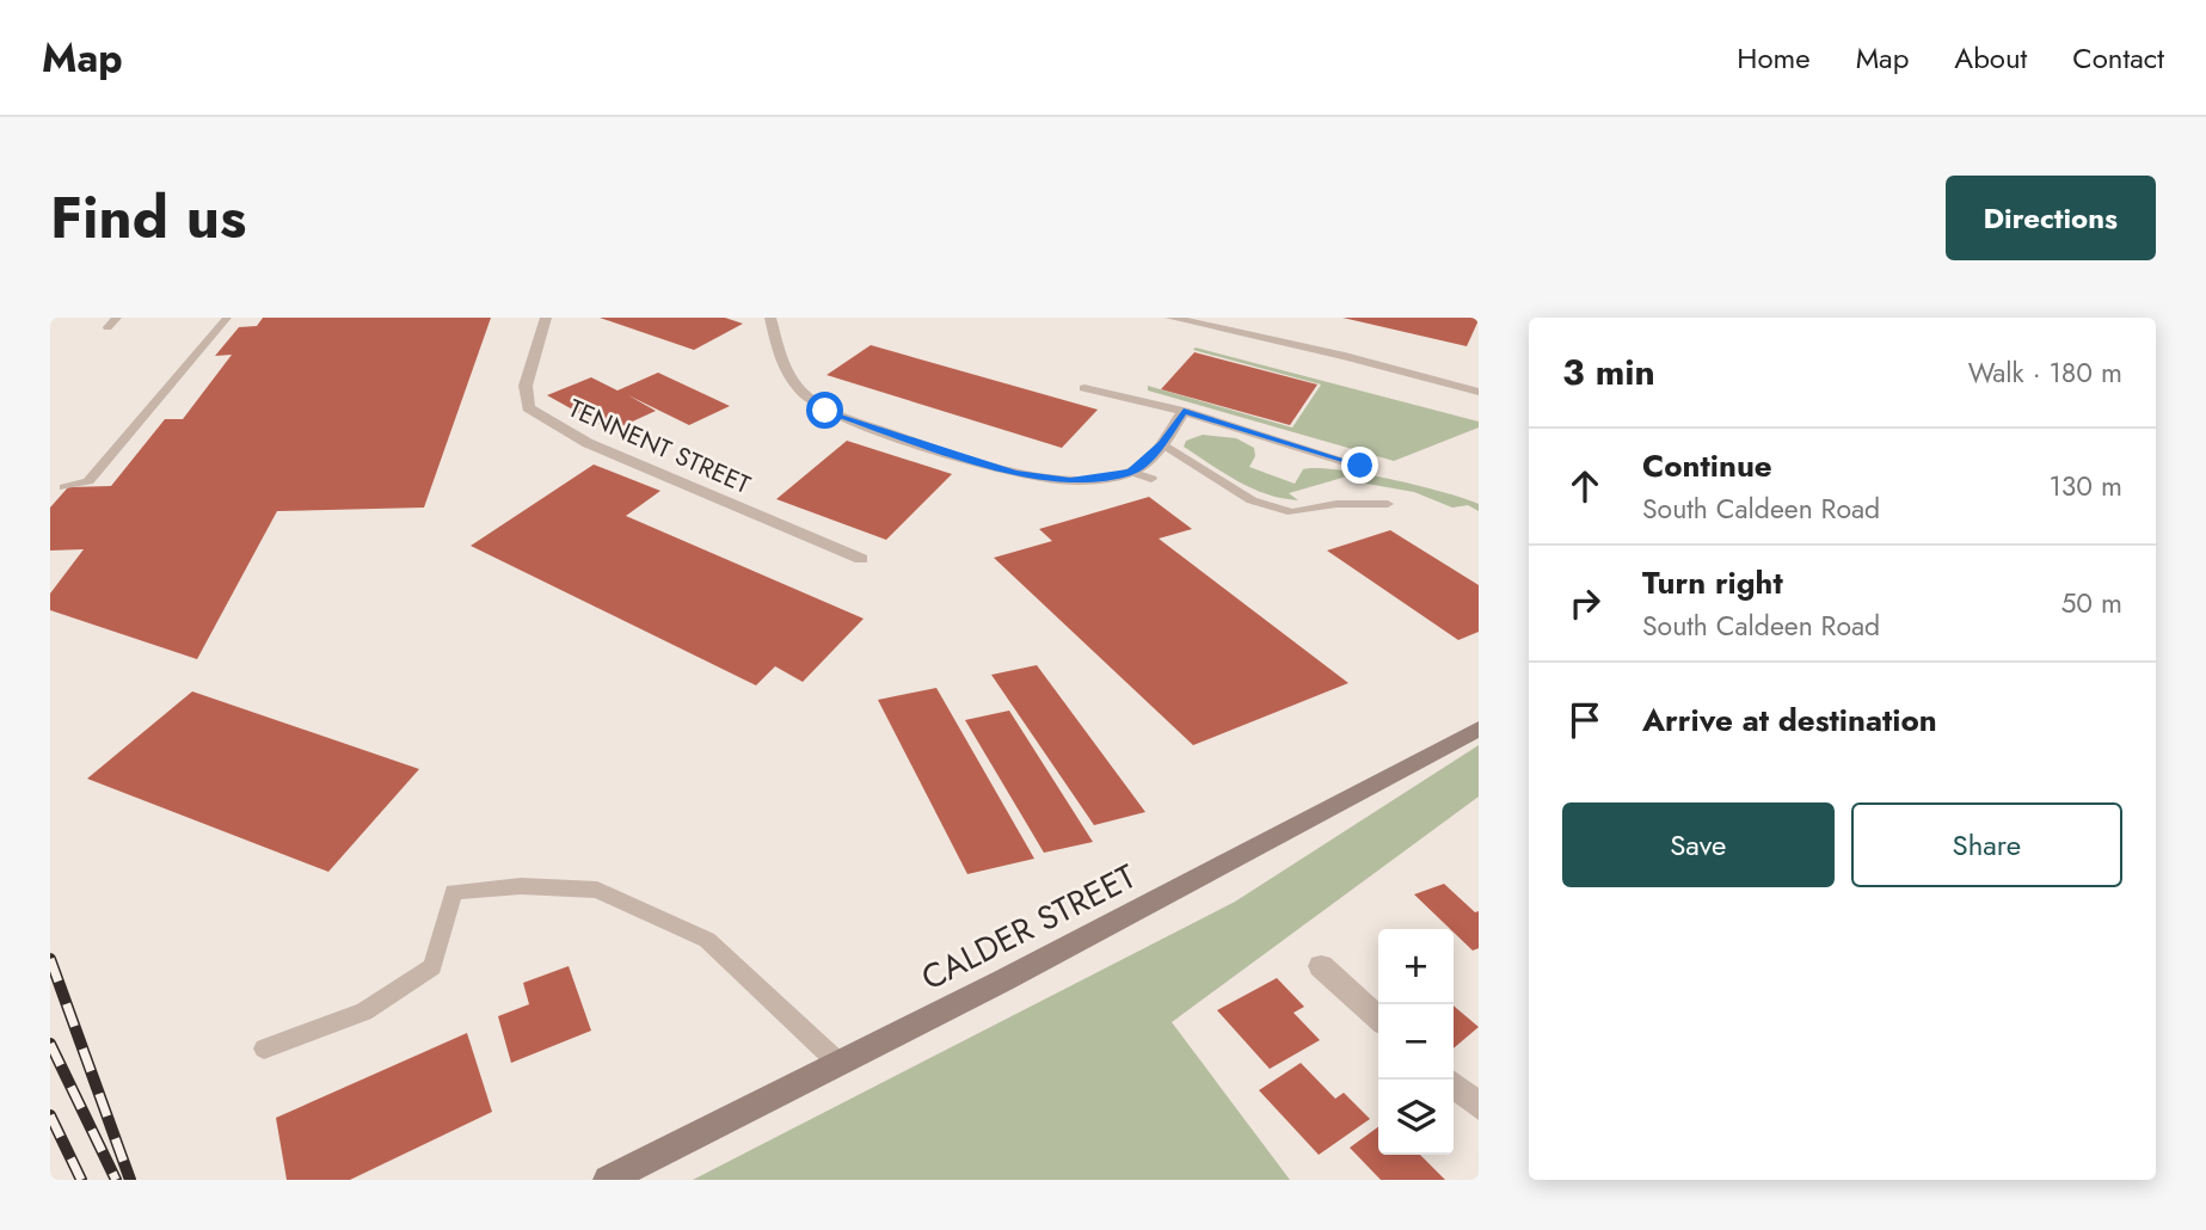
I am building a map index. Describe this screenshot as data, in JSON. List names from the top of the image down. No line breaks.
{"streets":{"main road":["CALDER STREET"],"street":["TENNENT STREET"]},"page":{"header":"Map","nav":["Home","Map","About","Contact"],"title":"Find us","buttons":["Directions",["Save","Share"]],"heading":["3 min","Walk · 180 m"],"list":[["Continue","South Caldeen Road","130 m"],["Turn right","South Caldeen Road","50 m"],"Arrive at destination"],"map_buttons":["+","−"]}}
